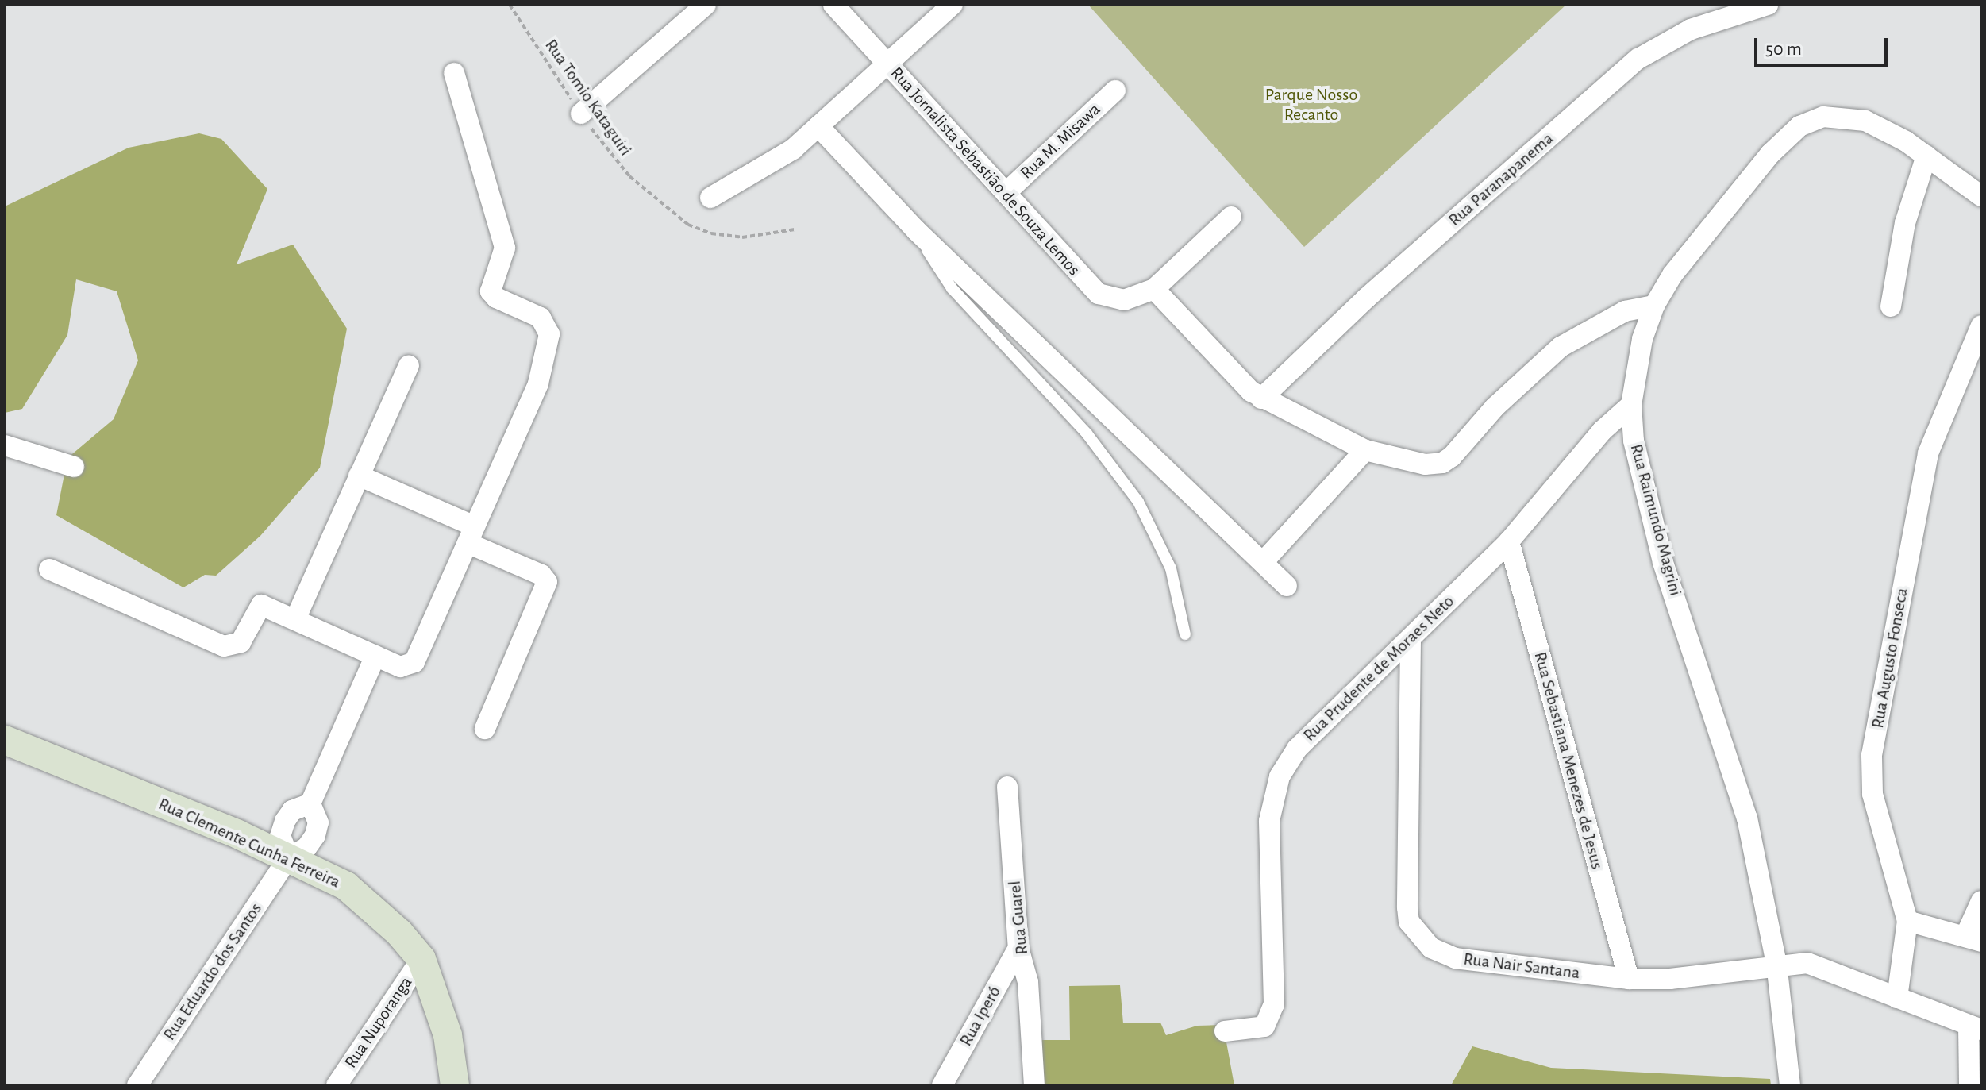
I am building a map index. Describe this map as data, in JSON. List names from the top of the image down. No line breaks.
{"streets":{"street":["Rua M. Misawa","Rua Jornalista Sebastião de Souza Lemos","Rua Paranapanema","Rua Raimundo Magrini","Rua Augusto Fonseca","Rua Prudente de Moraes Neto","Rua Sebastiana Menezes de Jesus","Rua Clemente Cunha Ferreira","Rua Guarel","Rua Nair Santana","Rua Eduardo dos Santos","Rua Iperó","Rua Nuporanga"],"path":["Rua Tomio Kataguiri"]},"crossings":[["Rua M. Misawa","Rua Jornalista Sebastião de Souza Lemos"],["Rua Raimundo Magrini","Rua Prudente de Moraes Neto"],["Rua Raimundo Magrini","Rua Nair Santana"],["Rua Augusto Fonseca","Rua Nair Santana"],["Rua Prudente de Moraes Neto","Rua Sebastiana Menezes de Jesus"],["Rua Prudente de Moraes Neto","Rua Nair Santana"],["Rua Sebastiana Menezes de Jesus","Rua Nair Santana"],["Rua Clemente Cunha Ferreira","Rua Eduardo dos Santos"],["Rua Clemente Cunha Ferreira","Rua Nuporanga"],["Rua Guarel","Rua Iperó"]],"parks":["Parque Nosso Recanto"],"scale_bar":"50 m"}
